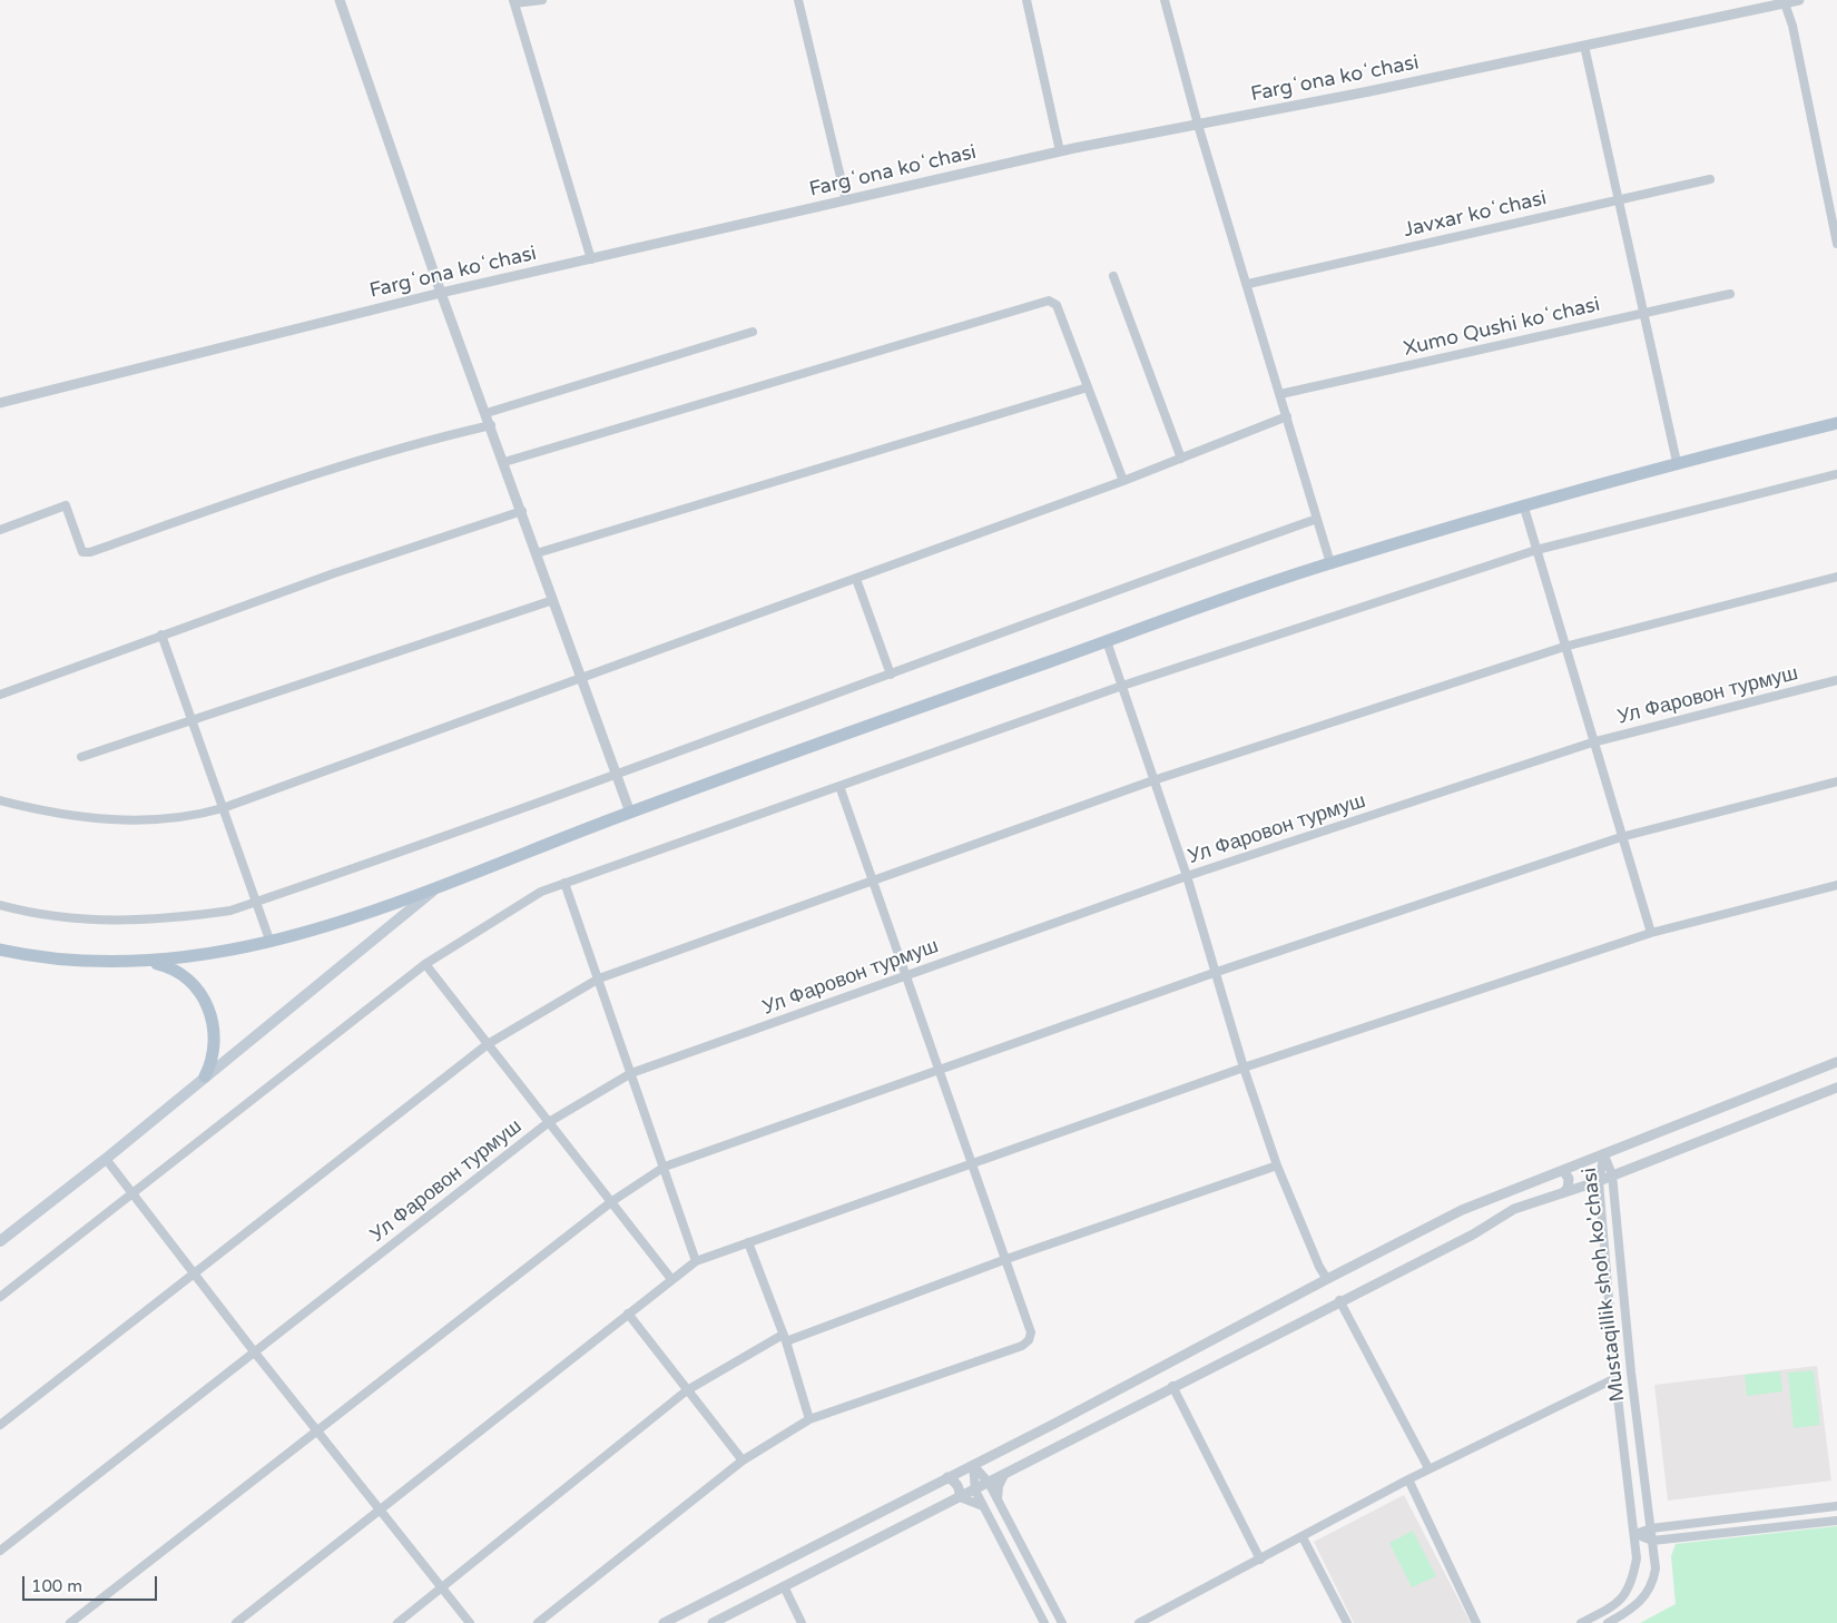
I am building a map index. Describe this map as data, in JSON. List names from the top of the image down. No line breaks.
{"streets":{"street":["Fargʻona koʻchasi","Javxar koʻchasi","Xumo Qushi koʻchasi","Ул Фаровон турмуш","Mustaqillik shoh ko'chasi"]},"scale_bar":"100 m"}
